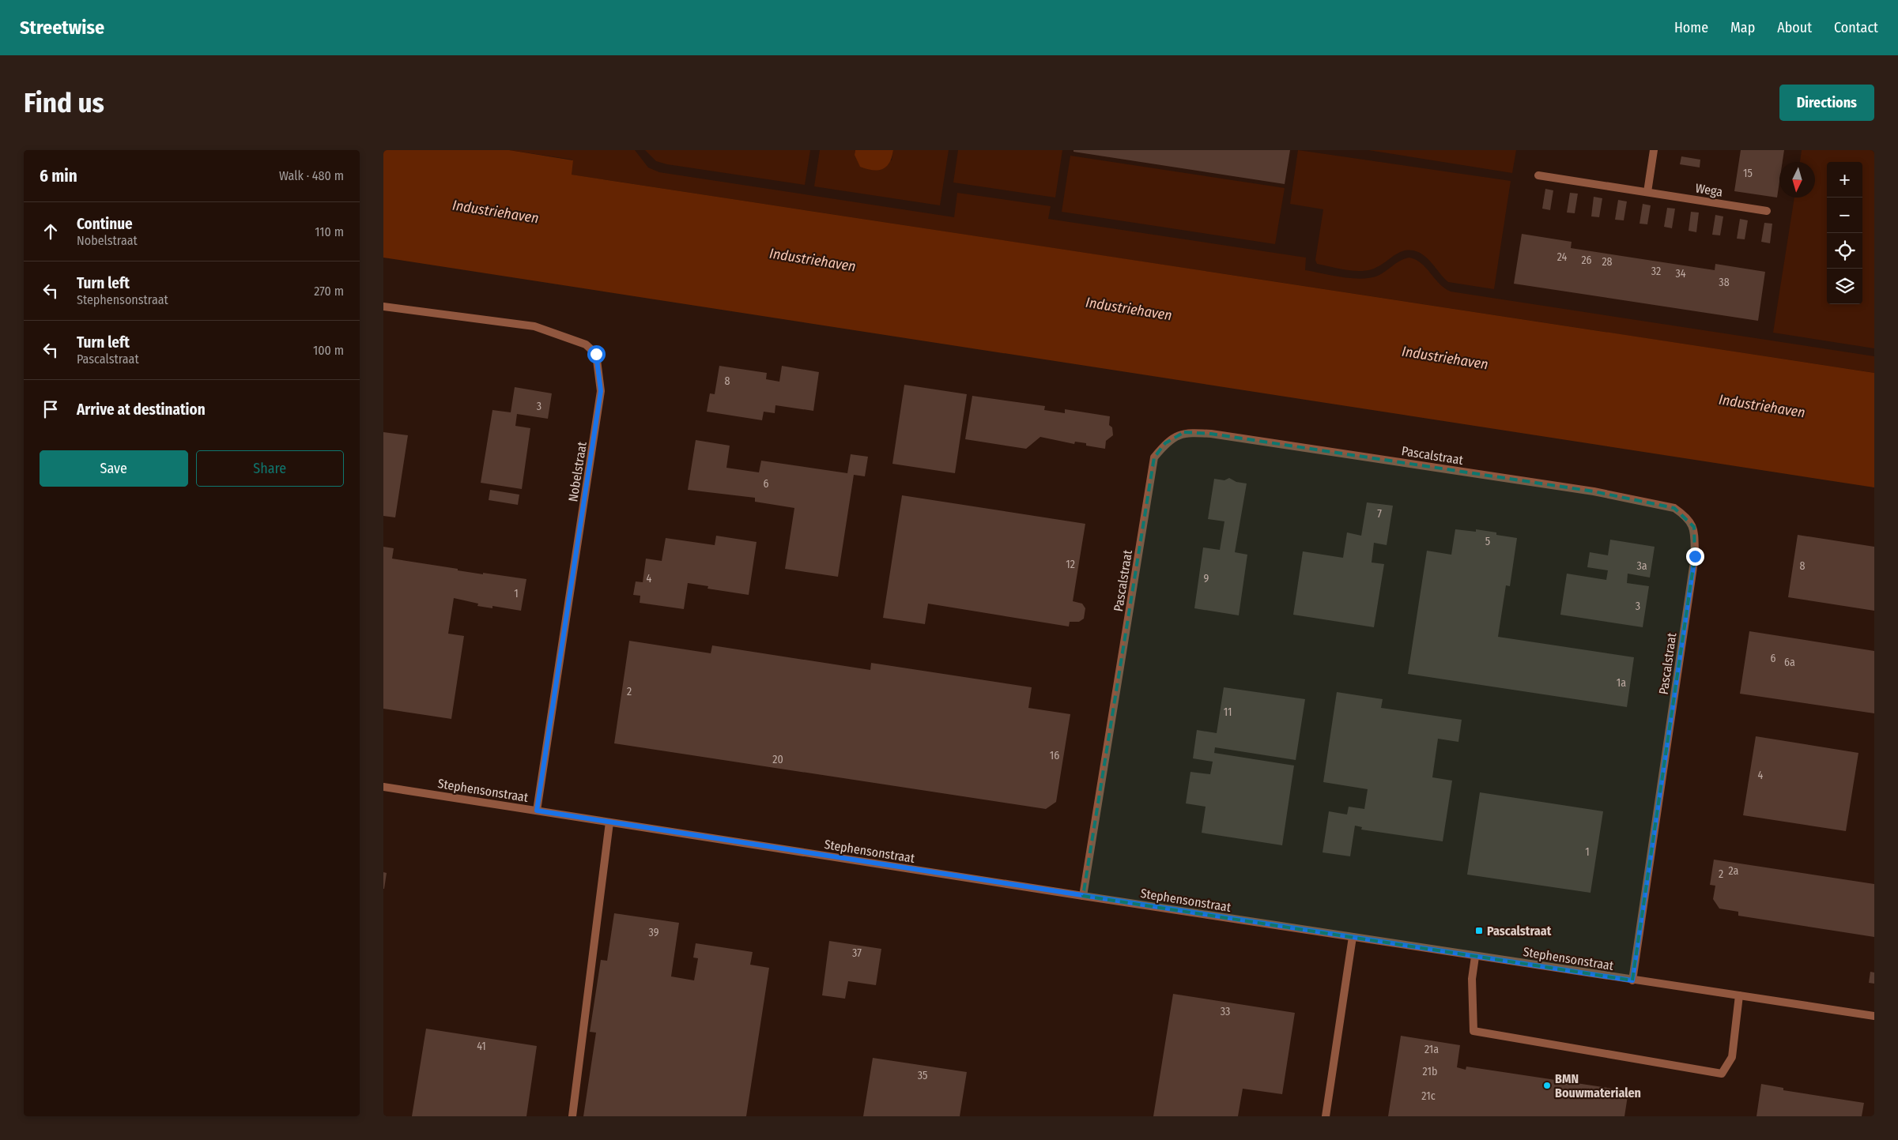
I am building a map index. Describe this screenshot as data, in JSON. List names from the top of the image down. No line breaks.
{"streets":{"street":["Wega","Pascalstraat","Nobelstraat","Stephensonstraat"]},"crossings":[["Pascalstraat","Stephensonstraat"],["Nobelstraat","Stephensonstraat"]],"water":["Industriehaven"],"places":{"transit":["Pascalstraat"],"other":["BMN Bouwmaterialen"]},"house_numbers":["15","24","26","28","32","34","38","8","3","6","7","5","12","3a","8","4","9","1","3","6","6a","1a","2","11","16","20","4","1","2a","2","39","37","33","41","21a","21b","35","21c"],"north":"bottom","page":{"header":"Streetwise","nav":["Home","Map","About","Contact"],"buttons":["Directions",["Save","Share"]],"title":"Find us","heading":["6 min","Walk · 480 m"],"map_buttons":["+","−"],"list":[["Continue","Nobelstraat","110 m"],["Turn left","Stephensonstraat","270 m"],["Turn left","Pascalstraat","100 m"],"Arrive at destination"]}}
